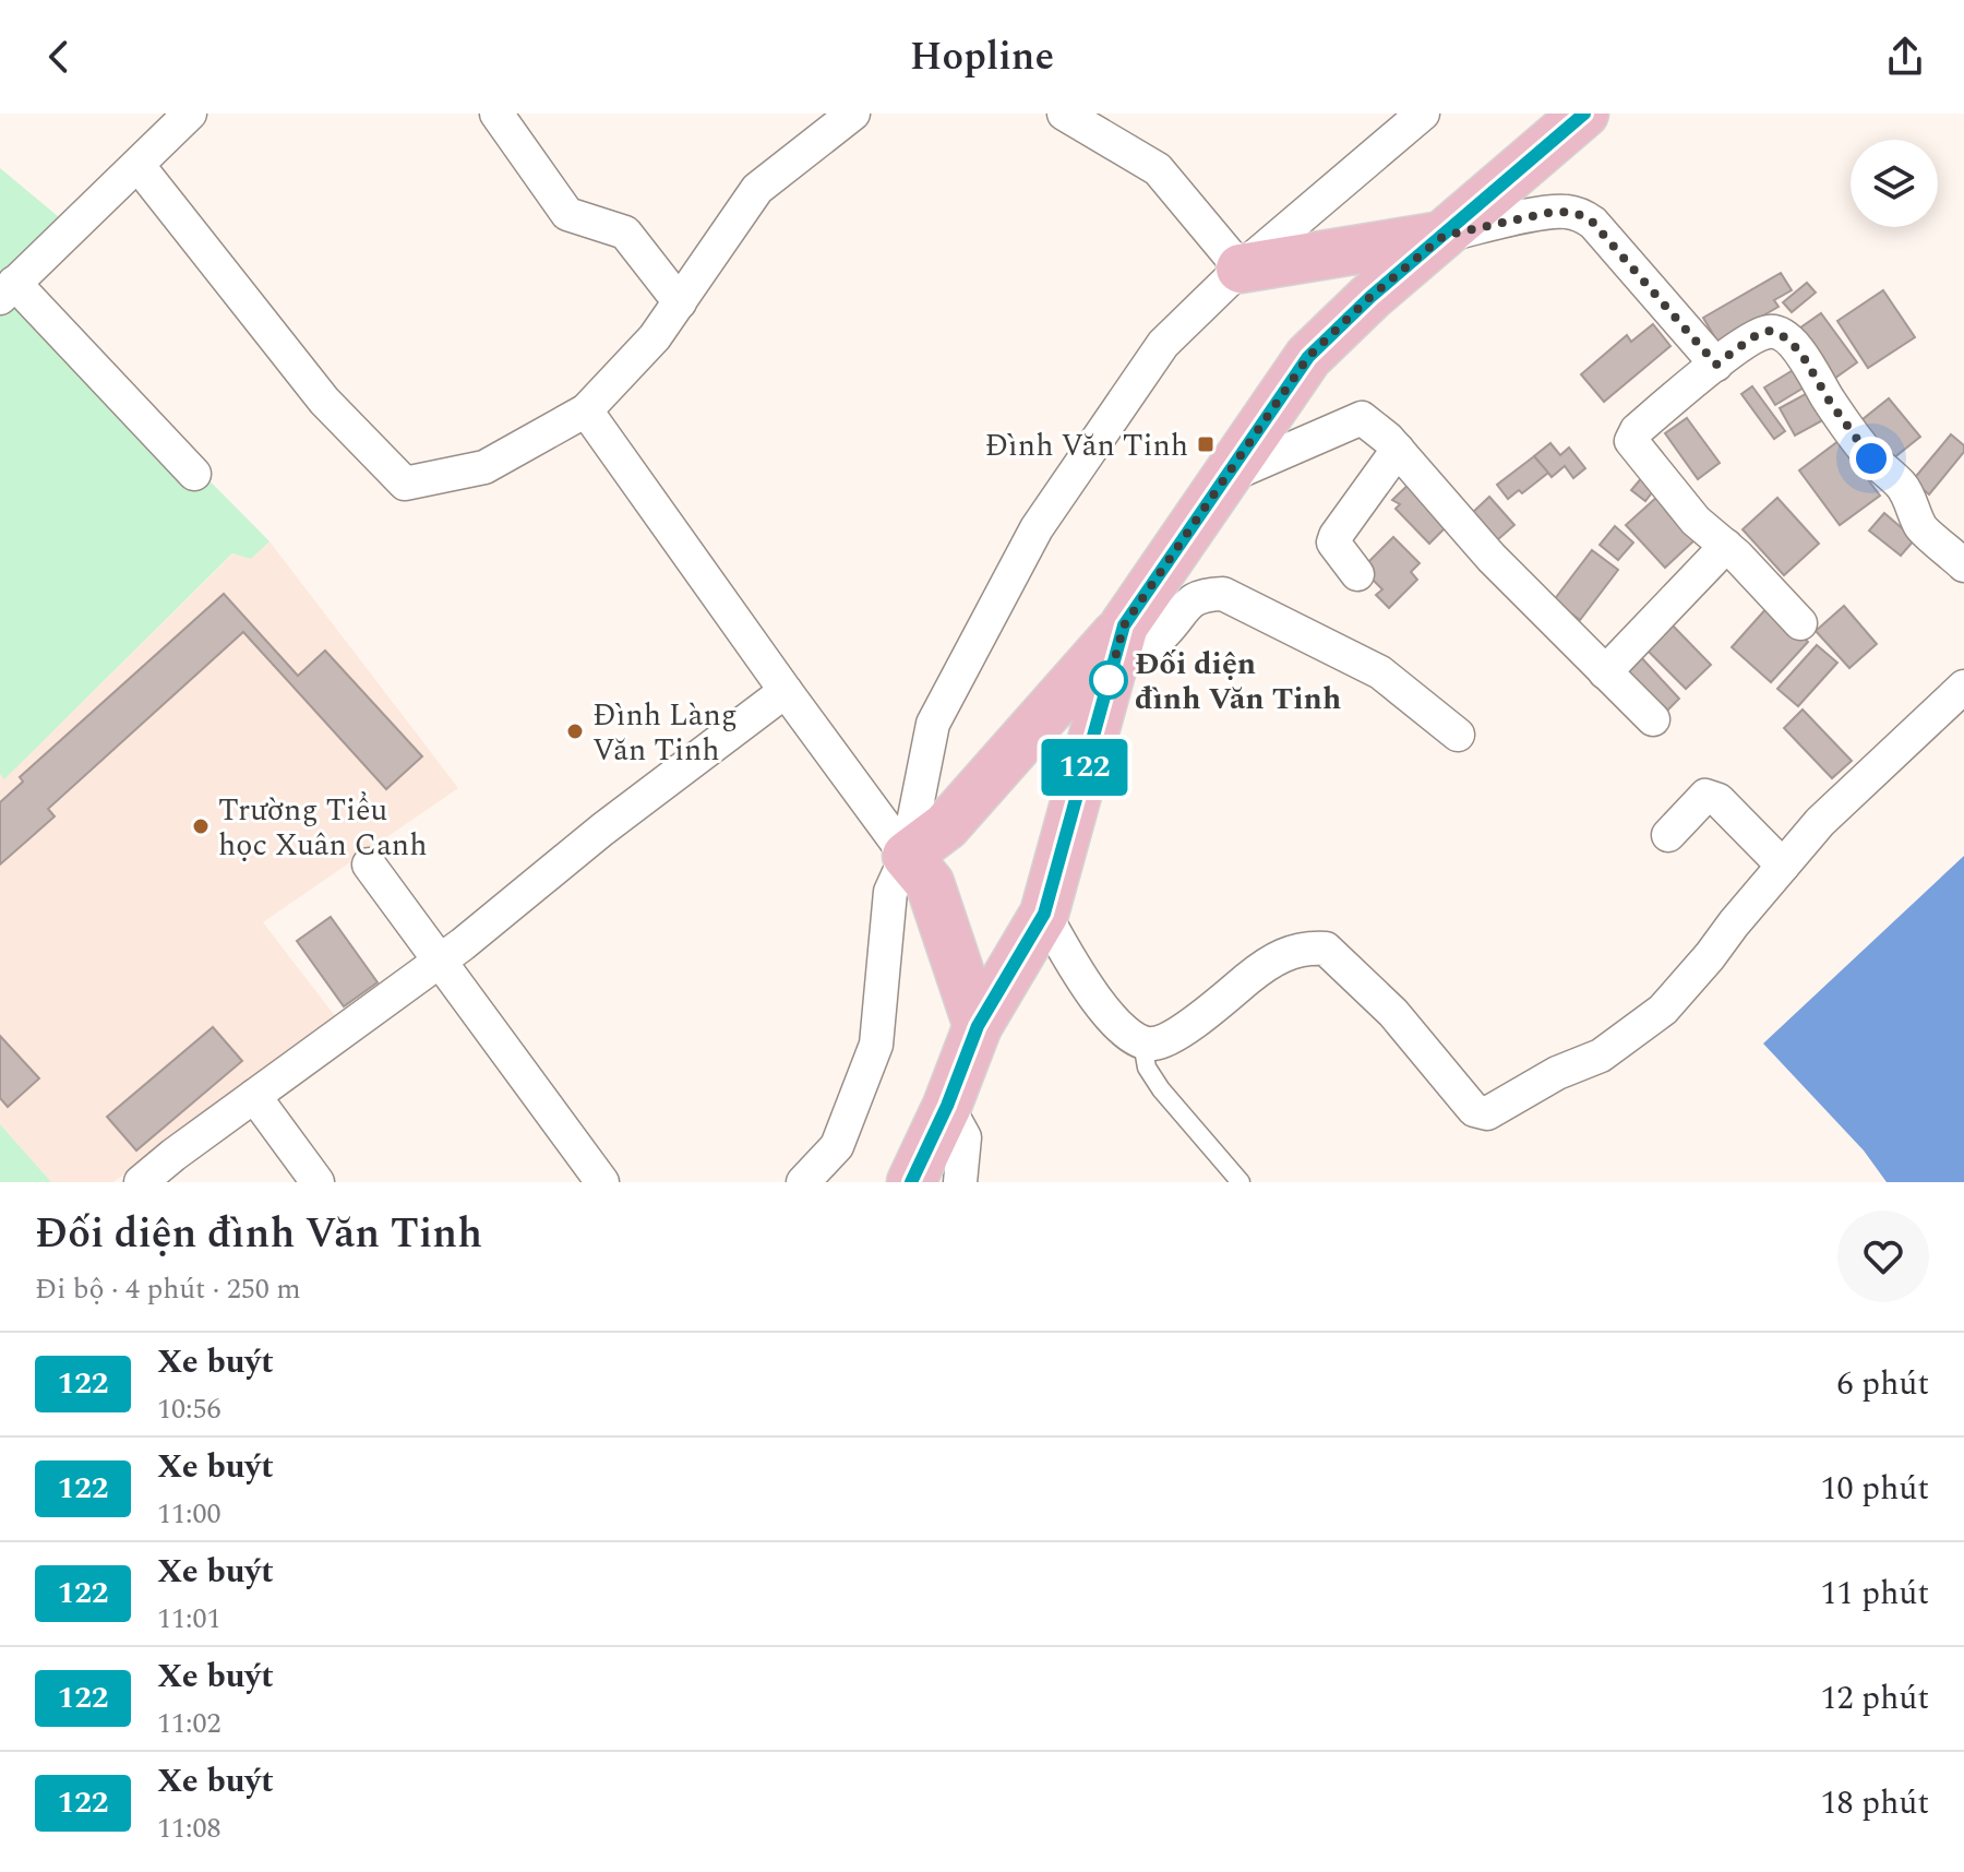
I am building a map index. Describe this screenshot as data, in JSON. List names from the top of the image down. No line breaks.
{"places":{"transit":["Đình Văn Tinh"],"other":["Đối diện đình Văn Tinh","Đình Làng Văn Tinh","Trường Tiểu học Xuân Canh"]},"lines":["bus line 122"],"page":{"header":"Hopline","on_map":"122","heading":["Đối diện đình Văn Tinh","Đi bộ · 4 phút · 250 m"],"list":[{"mark":"122","name":"Xe buýt","note":"10:56","value":"6 phút"},{"mark":"122","name":"Xe buýt","note":"11:00","value":"10 phút"},{"mark":"122","name":"Xe buýt","note":"11:01","value":"11 phút"},{"mark":"122","name":"Xe buýt","note":"11:02","value":"12 phút"},{"mark":"122","name":"Xe buýt","note":"11:08","value":"18 phút"}]}}
